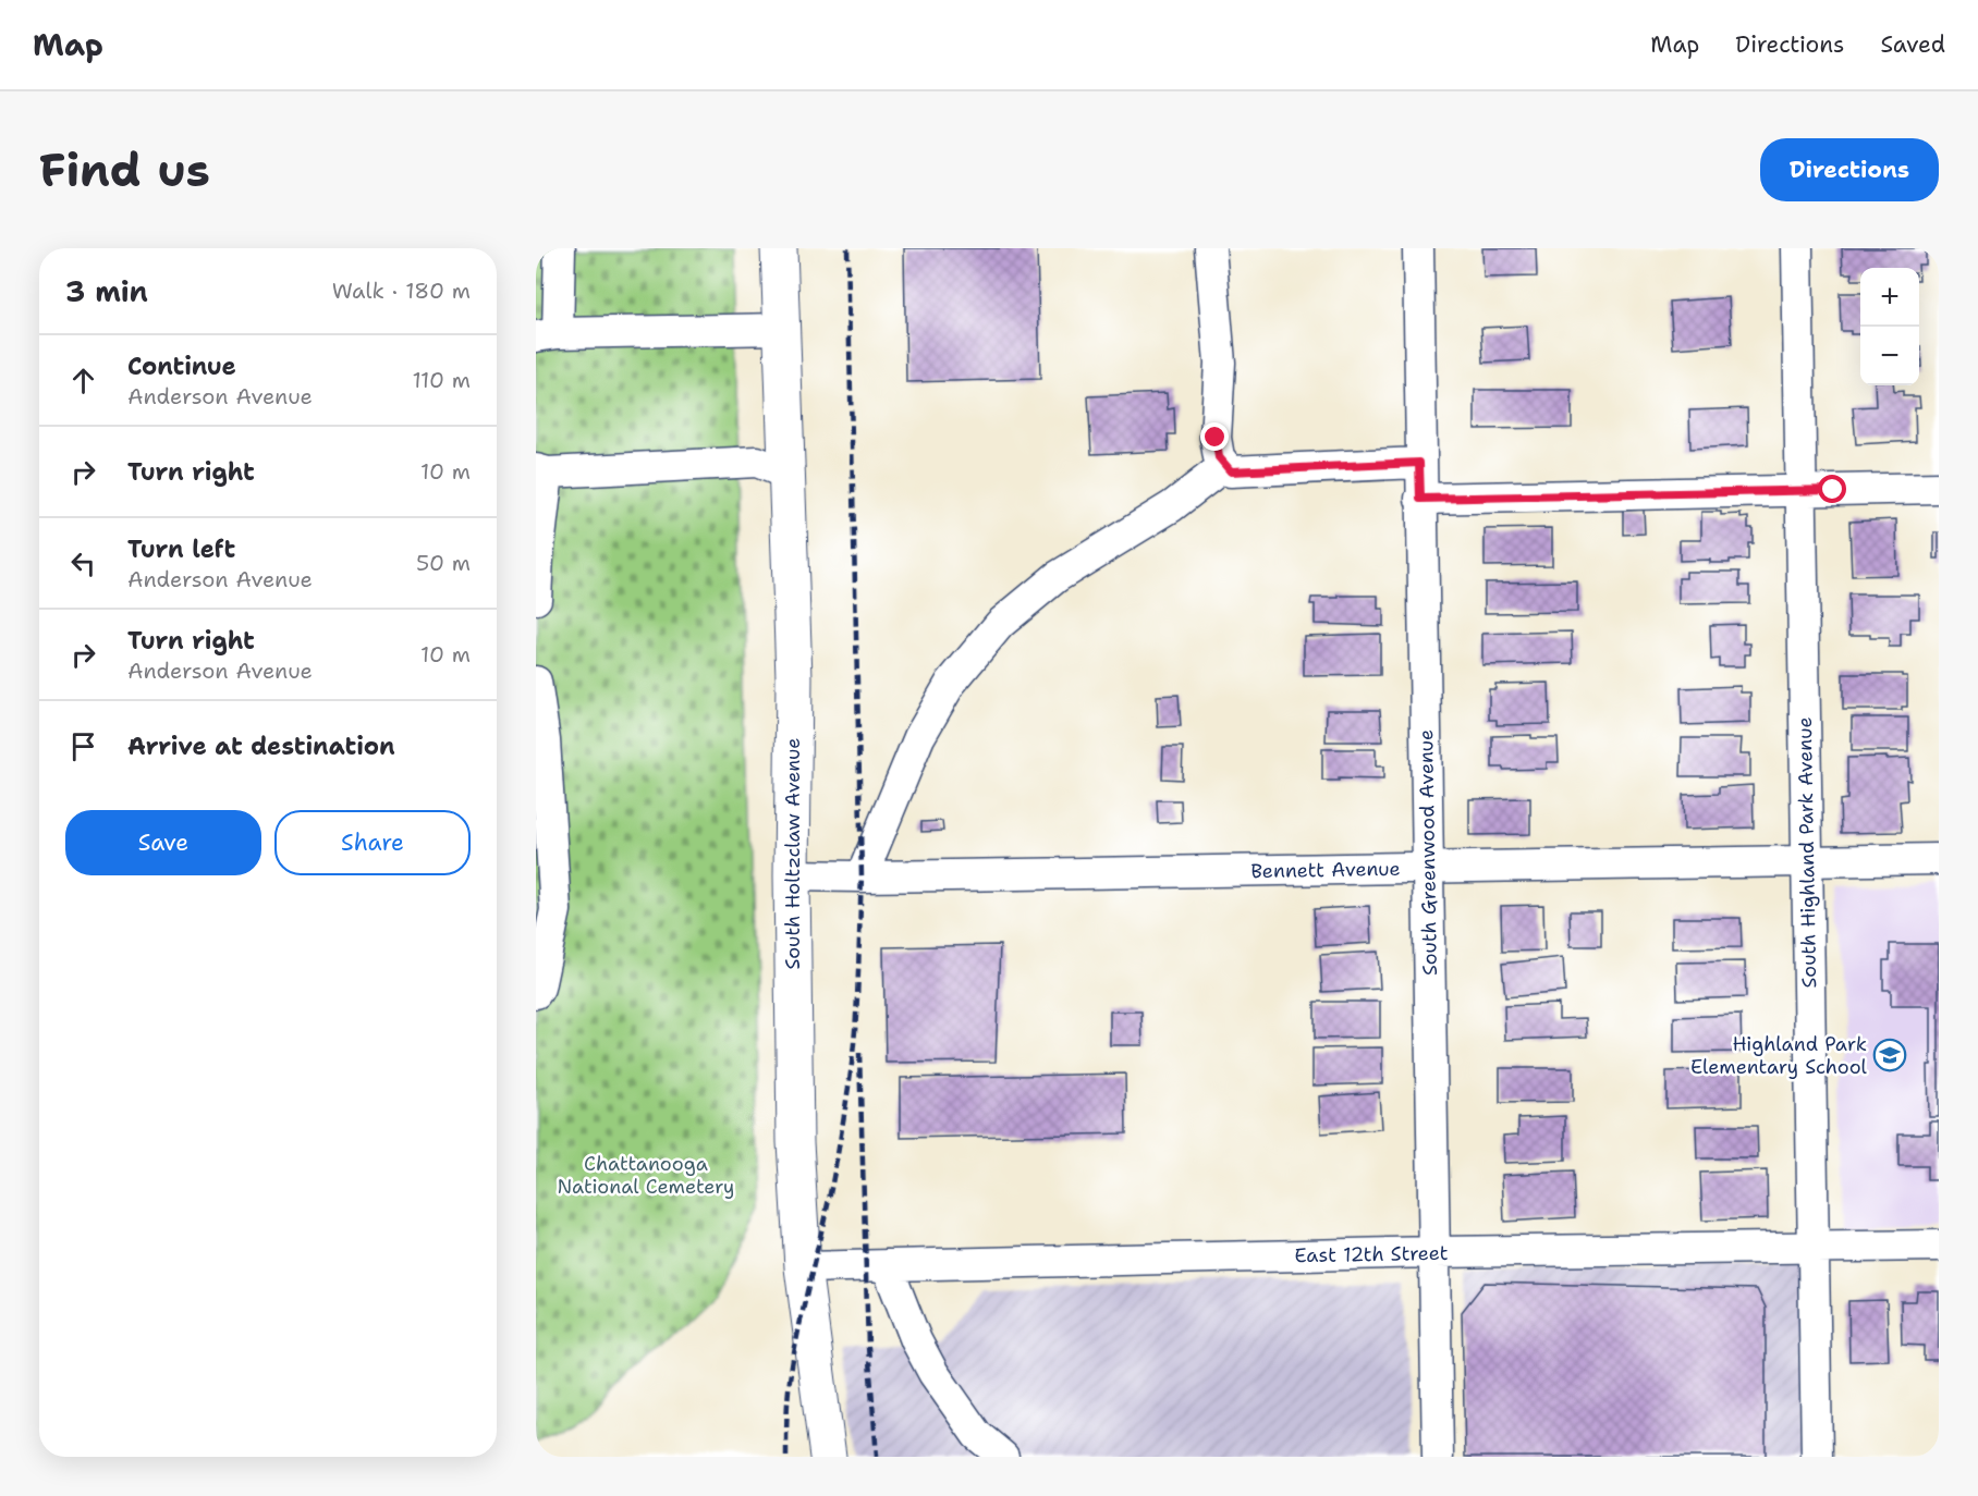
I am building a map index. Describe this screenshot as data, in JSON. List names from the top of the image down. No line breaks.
{"streets":{"main road":["South Holtzclaw Avenue"],"street":["South Greenwood Avenue","South Highland Park Avenue","Bennett Avenue","East 12th Street"]},"crossings":[["South Greenwood Avenue","Bennett Avenue"],["South Greenwood Avenue","East 12th Street"],["South Highland Park Avenue","Bennett Avenue"],["South Highland Park Avenue","East 12th Street"],["South Holtzclaw Avenue","Bennett Avenue"],["South Holtzclaw Avenue","East 12th Street"]],"parks":["Chattanooga National Cemetery"],"places":{"school or university":["Highland Park Elementary School"]},"page":{"header":"Map","nav":["Map","Directions","Saved"],"buttons":["Directions",["Save","Share"]],"title":"Find us","heading":["3 min","Walk · 180 m"],"map_buttons":["+","−"],"list":[["Continue","Anderson Avenue","110 m"],["Turn right","10 m"],["Turn left","Anderson Avenue","50 m"],["Turn right","Anderson Avenue","10 m"],"Arrive at destination"]}}
